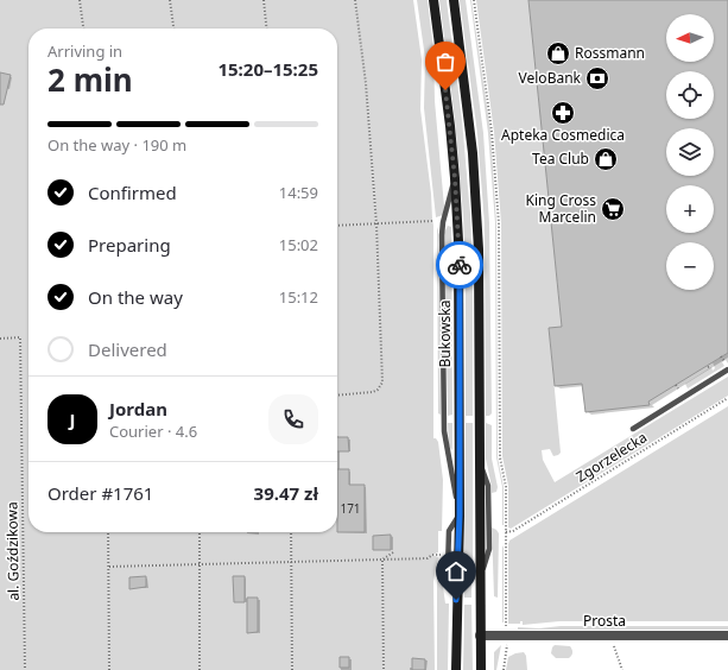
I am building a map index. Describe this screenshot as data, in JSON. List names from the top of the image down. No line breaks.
{"streets":{"main road":["Bukowska"],"street":["Prosta"],"path":["Zgorzelecka","al. Goździkowa"]},"places":{"shop":["Rossmann","Tea Club"],"bank":["VeloBank"],"pharmacy":["Apteka Cosmedica"],"supermarket":["King Cross Marcelin"]},"house_numbers":["171"],"north":"left","page":{"map_buttons":["+","−"],"heading":["2 min","Arriving in","15:20–15:25"],"panel":["Jordan","Courier · 4.6","Order #1761","39.47 zł"],"bar":"On the way · 190 m","list":[["Confirmed","14:59"],["Preparing","15:02"],["On the way","15:12"],"Delivered"],"round":"J"}}
